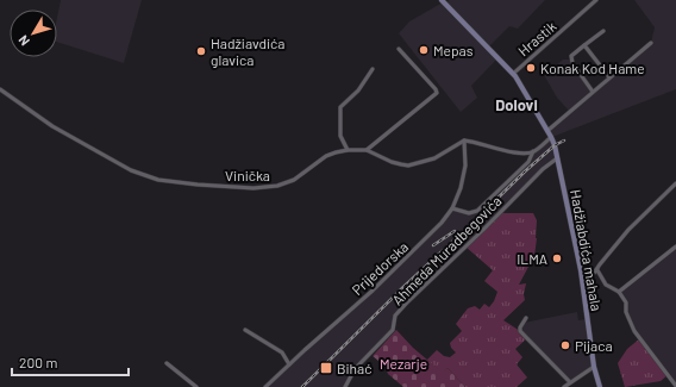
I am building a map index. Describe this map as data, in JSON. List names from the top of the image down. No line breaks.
{"streets":{"street":["Hrastik","Vinička","Ahmeda Muradbegovića","Hadžiabdića mahala","Prijedorska"]},"crossings":[["Hrastik","Hadžiabdića mahala"],["Vinička","Prijedorska"],["Ahmeda Muradbegovića","Hadžiabdića mahala"]],"districts":["Dolovi"],"parks":["Mezarje"],"places":{"other":["Mepas","Hadžiavdića glavica","Konak Kod Hame","ILMA","Pijaca"],"transit":["Bihać"]},"scale_bar":"200 m","north":"bottom left"}
